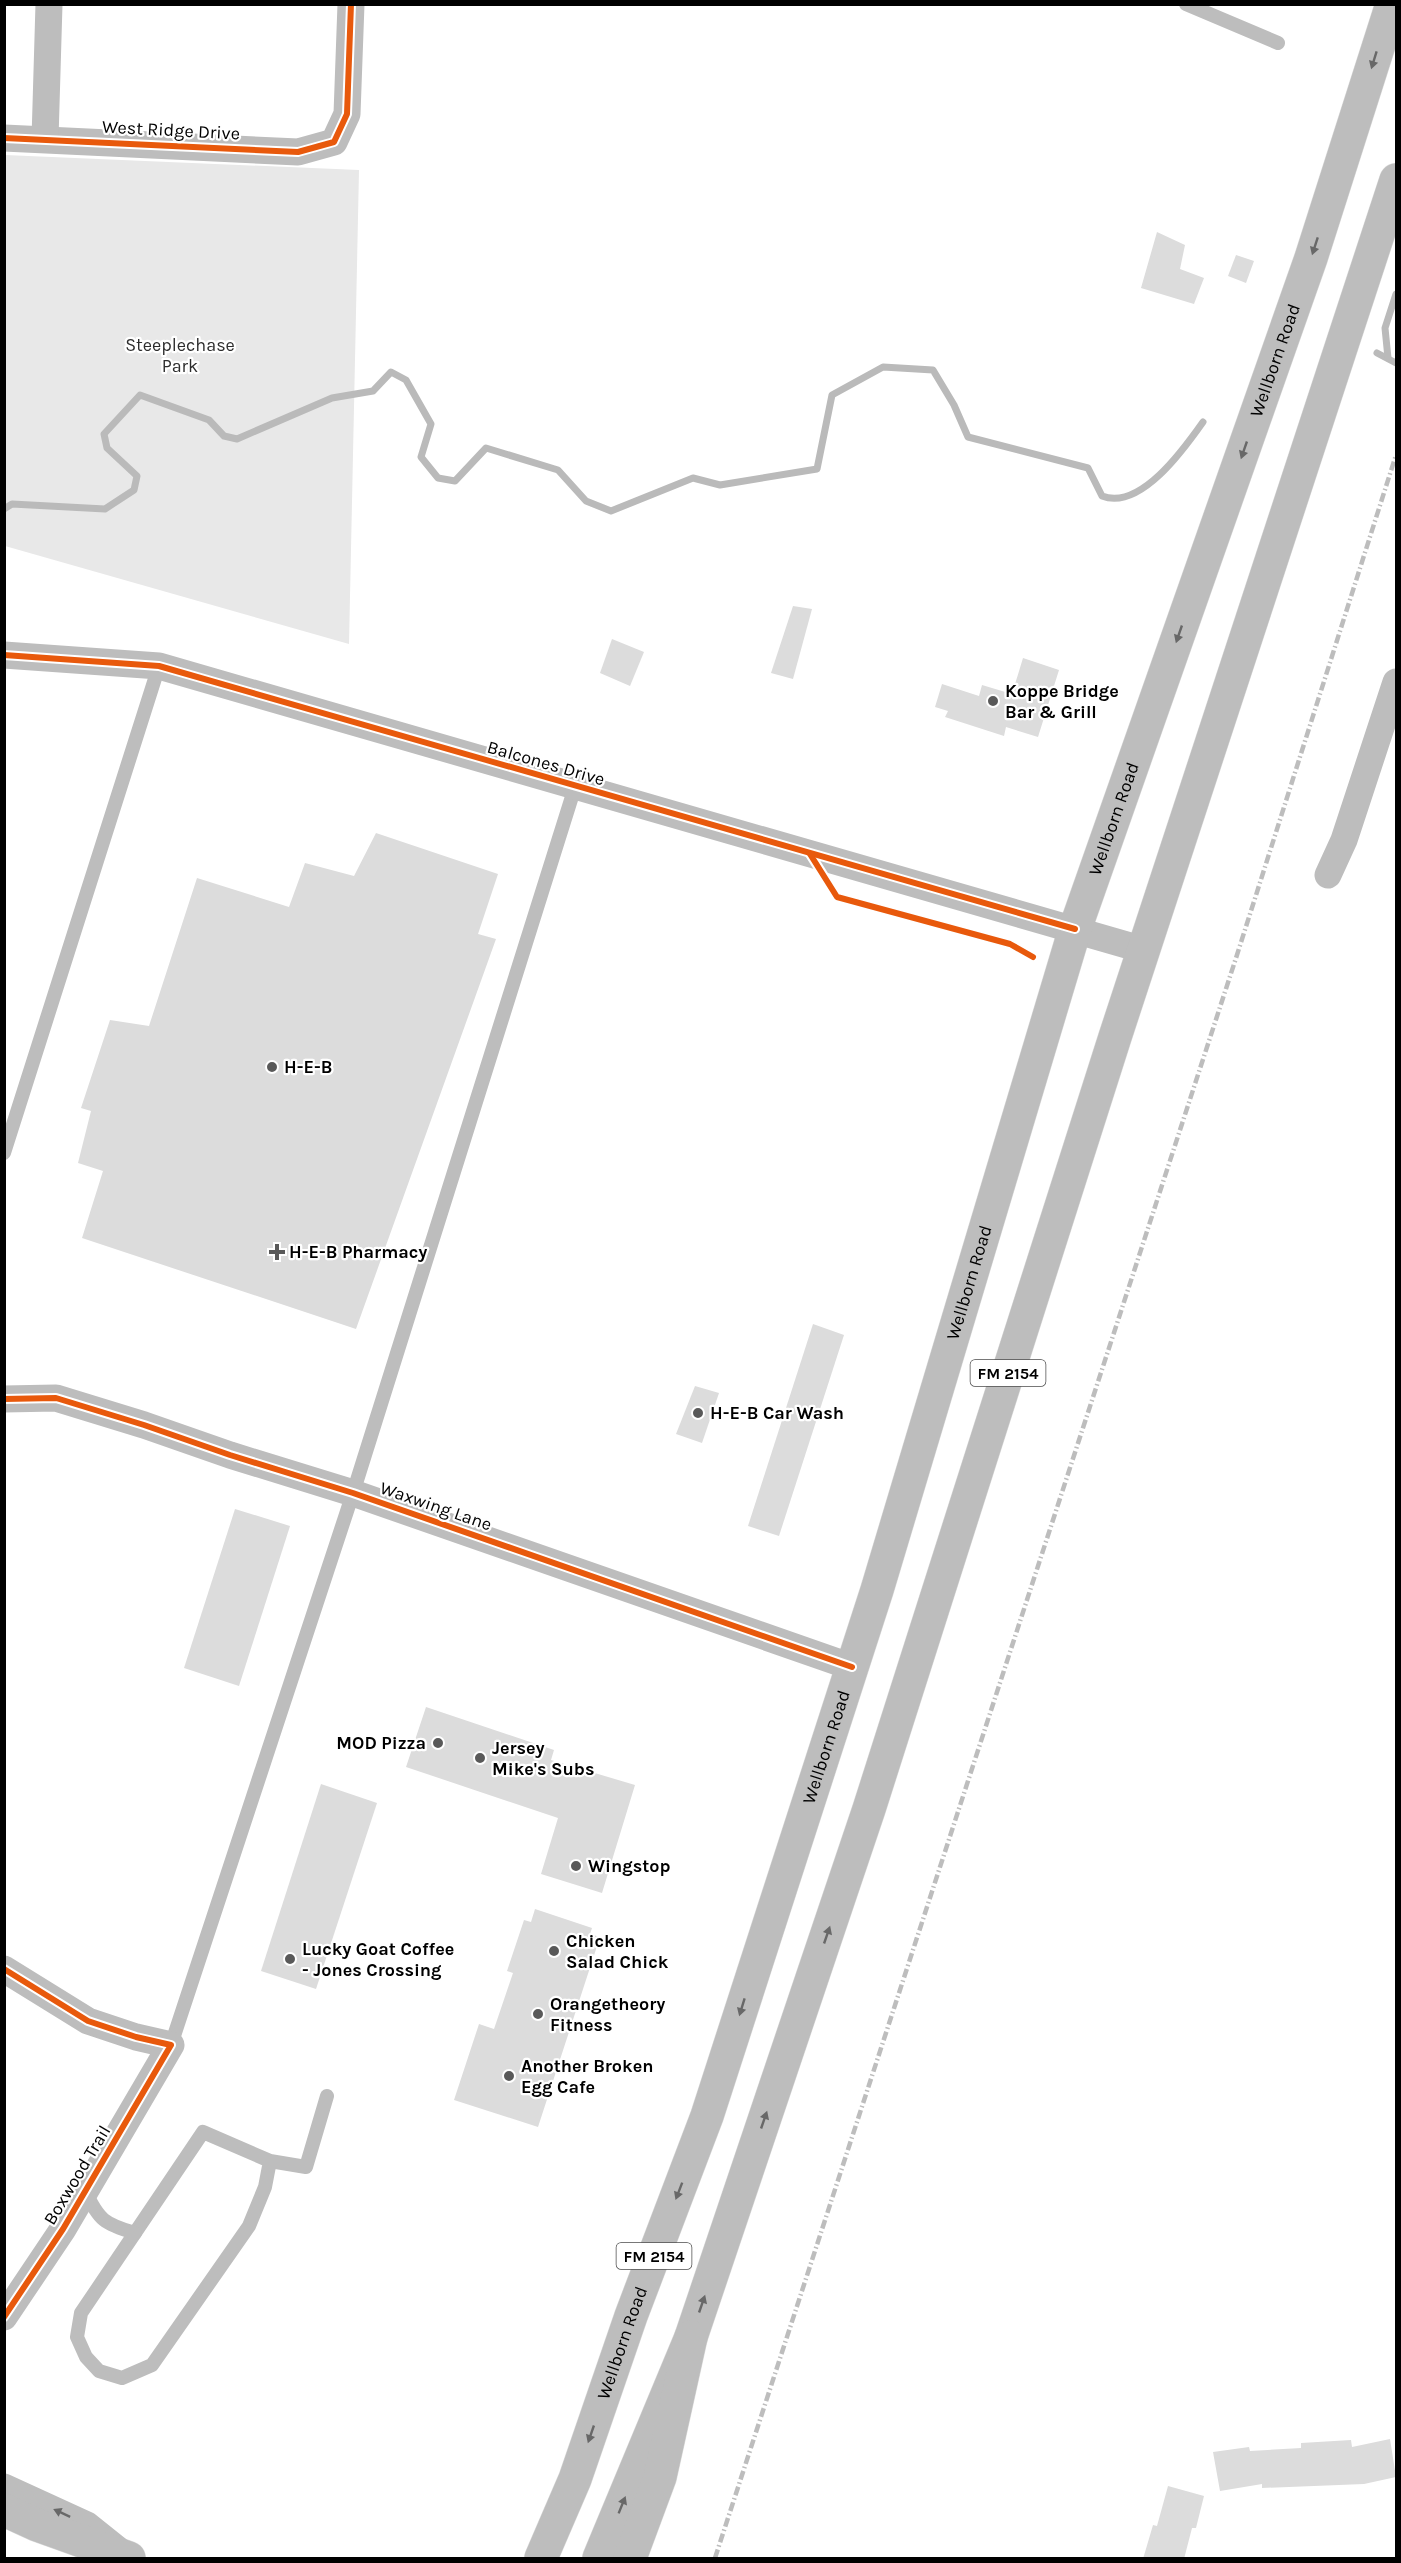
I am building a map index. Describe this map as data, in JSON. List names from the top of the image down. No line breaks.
{"streets":{"main road":["Wellborn Road","FM 2154"],"street":["West Ridge Drive","Balcones Drive","Waxwing Lane","Boxwood Trail"]},"crossings":[["Wellborn Road","Balcones Drive"],["Wellborn Road","Waxwing Lane"],["Balcones Drive","FM 2154"]],"parks":["Steeplechase Park"],"places":{"other":["Koppe Bridge Bar & Grill","H-E-B","H-E-B Car Wash","MOD Pizza","Jersey Mike's Subs","Wingstop","Chicken Salad Chick","Lucky Goat Coffee - Jones Crossing","Orangetheory Fitness","Another Broken Egg Cafe"],"health":["H-E-B Pharmacy"]}}
